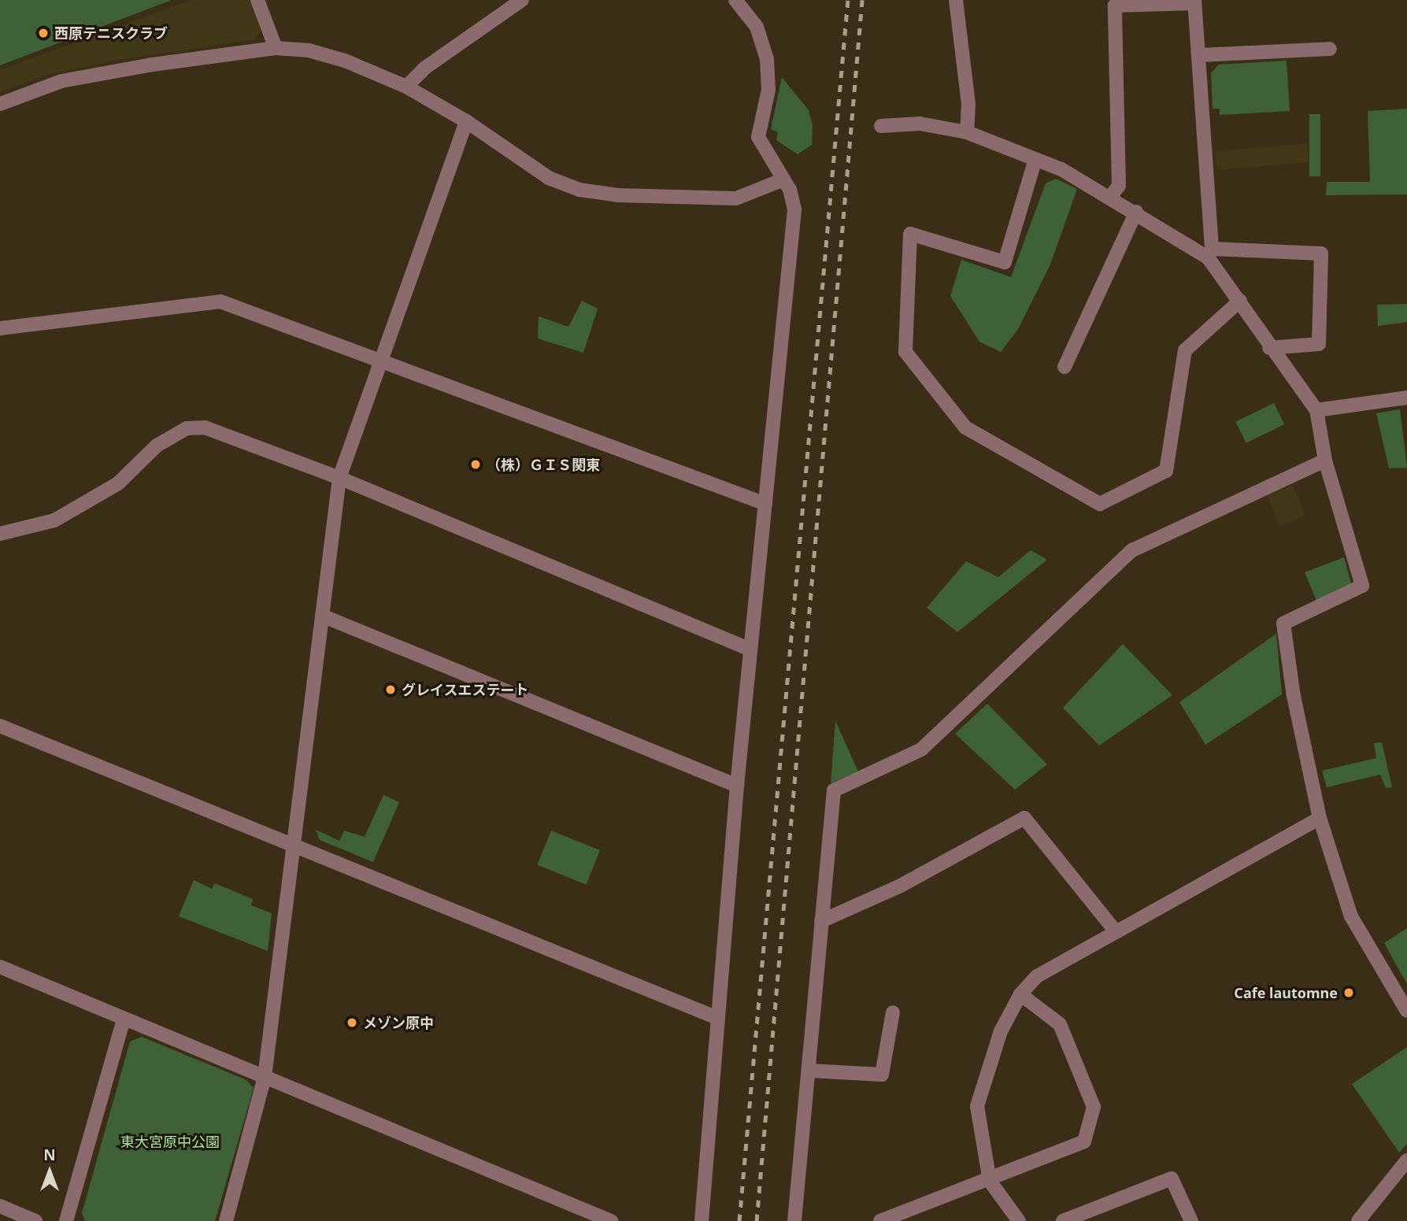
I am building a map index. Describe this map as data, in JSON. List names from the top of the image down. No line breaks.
{"parks":["東大宮原中公園"],"places":["西原テニスクラブ","（株）ＧＩＳ関東","グレイスエステート","Cafe lautomne","メゾン原中"],"north":"top"}
